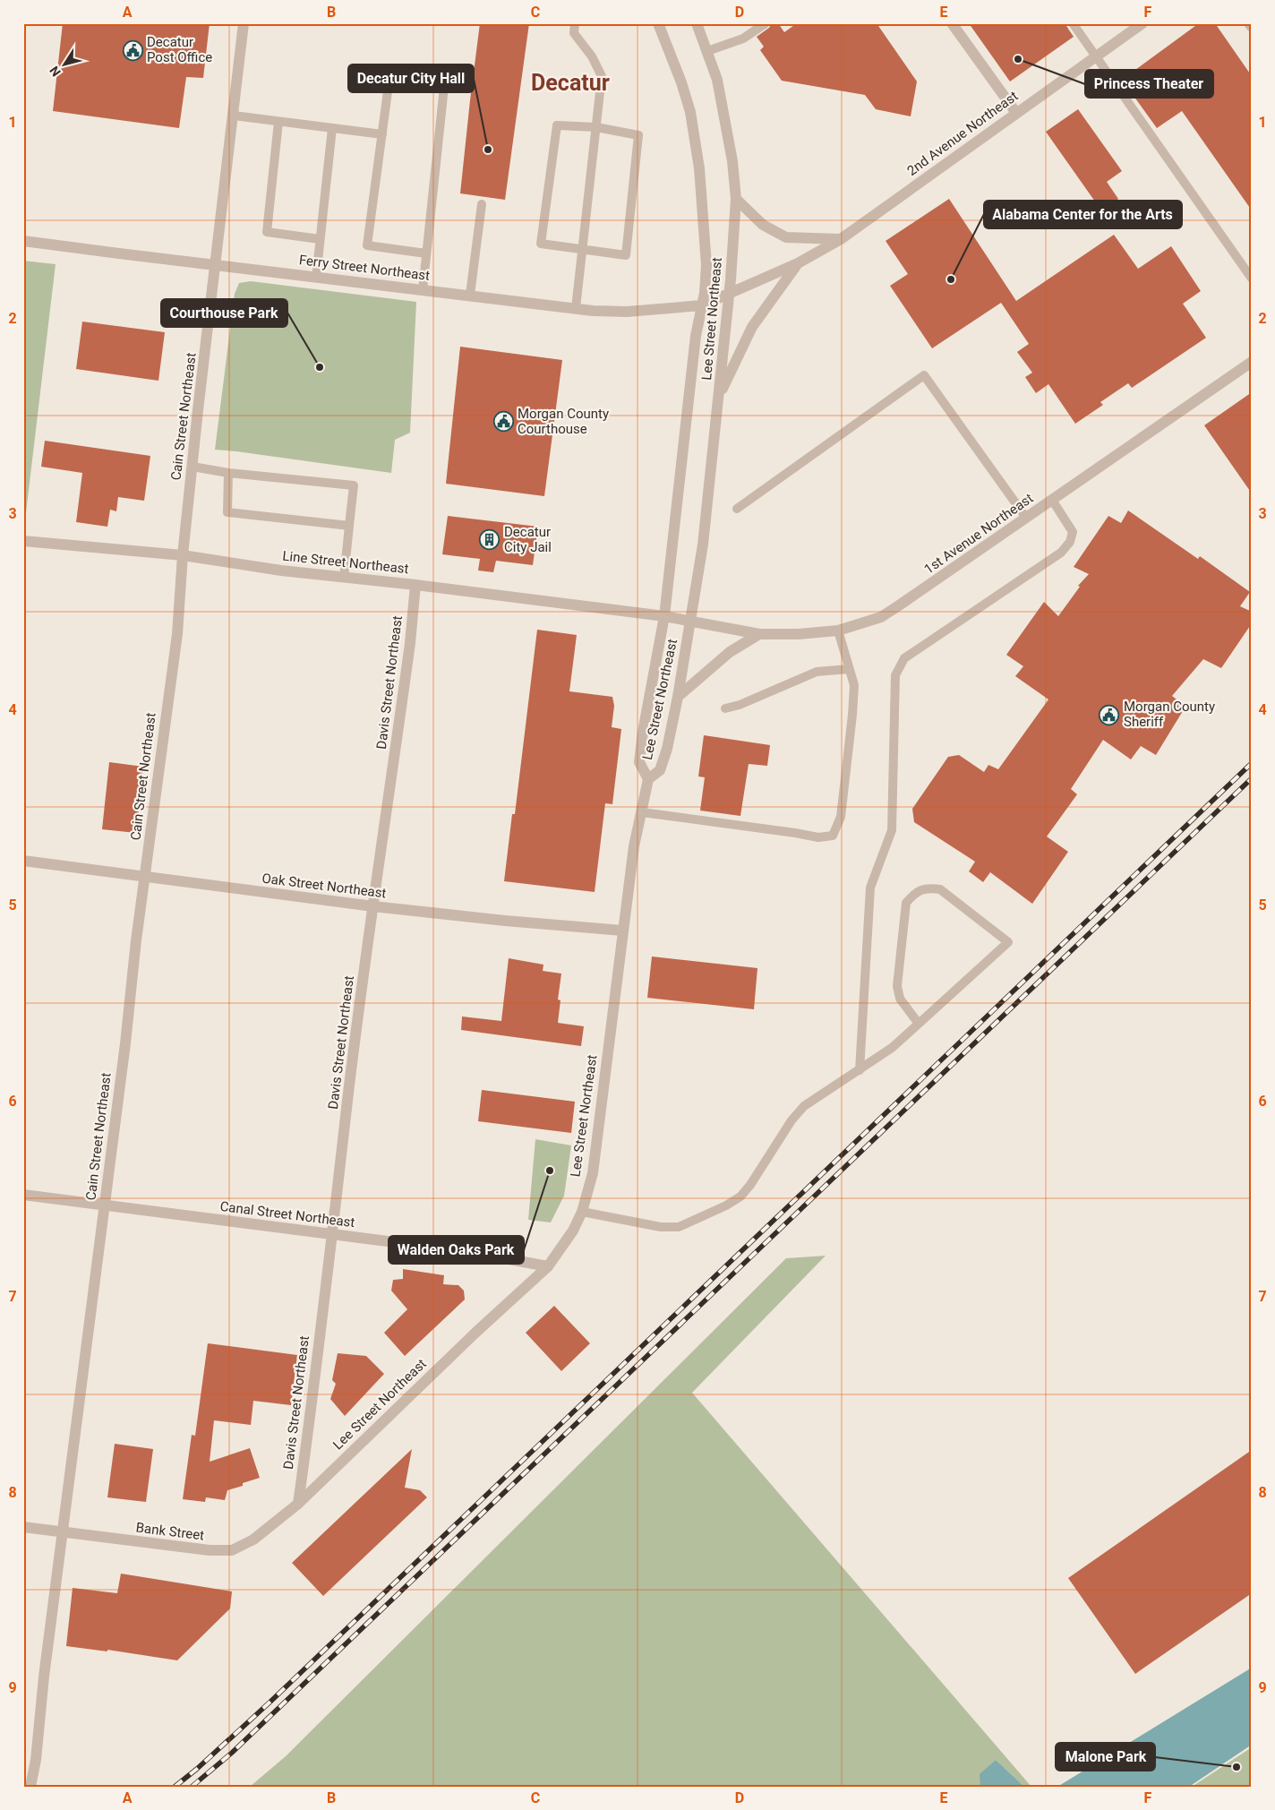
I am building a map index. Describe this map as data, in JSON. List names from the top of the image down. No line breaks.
{"streets":{"street":["2nd Avenue Northeast","Ferry Street Northeast","Lee Street Northeast","Cain Street Northeast","1st Avenue Northeast","Line Street Northeast","Davis Street Northeast","Oak Street Northeast","Canal Street Northeast","Bank Street"]},"crossings":[["2nd Avenue Northeast","Ferry Street Northeast"],["2nd Avenue Northeast","Lee Street Northeast"],["Ferry Street Northeast","Lee Street Northeast"],["Ferry Street Northeast","Cain Street Northeast"],["Lee Street Northeast","1st Avenue Northeast"],["Lee Street Northeast","Line Street Northeast"],["Lee Street Northeast","Davis Street Northeast"],["Lee Street Northeast","Oak Street Northeast"],["Lee Street Northeast","Canal Street Northeast"],["Lee Street Northeast","Bank Street"],["Cain Street Northeast","Line Street Northeast"],["Cain Street Northeast","Oak Street Northeast"],["Cain Street Northeast","Canal Street Northeast"],["Cain Street Northeast","Bank Street"],["Line Street Northeast","Davis Street Northeast"],["Davis Street Northeast","Oak Street Northeast"],["Davis Street Northeast","Canal Street Northeast"],["Davis Street Northeast","Bank Street"]],"districts":["Decatur"],"places":{"public building":["Decatur Post Office","Morgan County Courthouse","Morgan County Sheriff"],"other":["Princess Theater","Decatur City Hall","Alabama Center for the Arts","Courthouse Park","Walden Oaks Park","Malone Park"],"building":["Decatur City Jail"]},"north":"bottom left","grid":{"columns":["A","B","C","D","E","F"],"rows":["1","2","3","4","5","6","7","8","9"]}}
